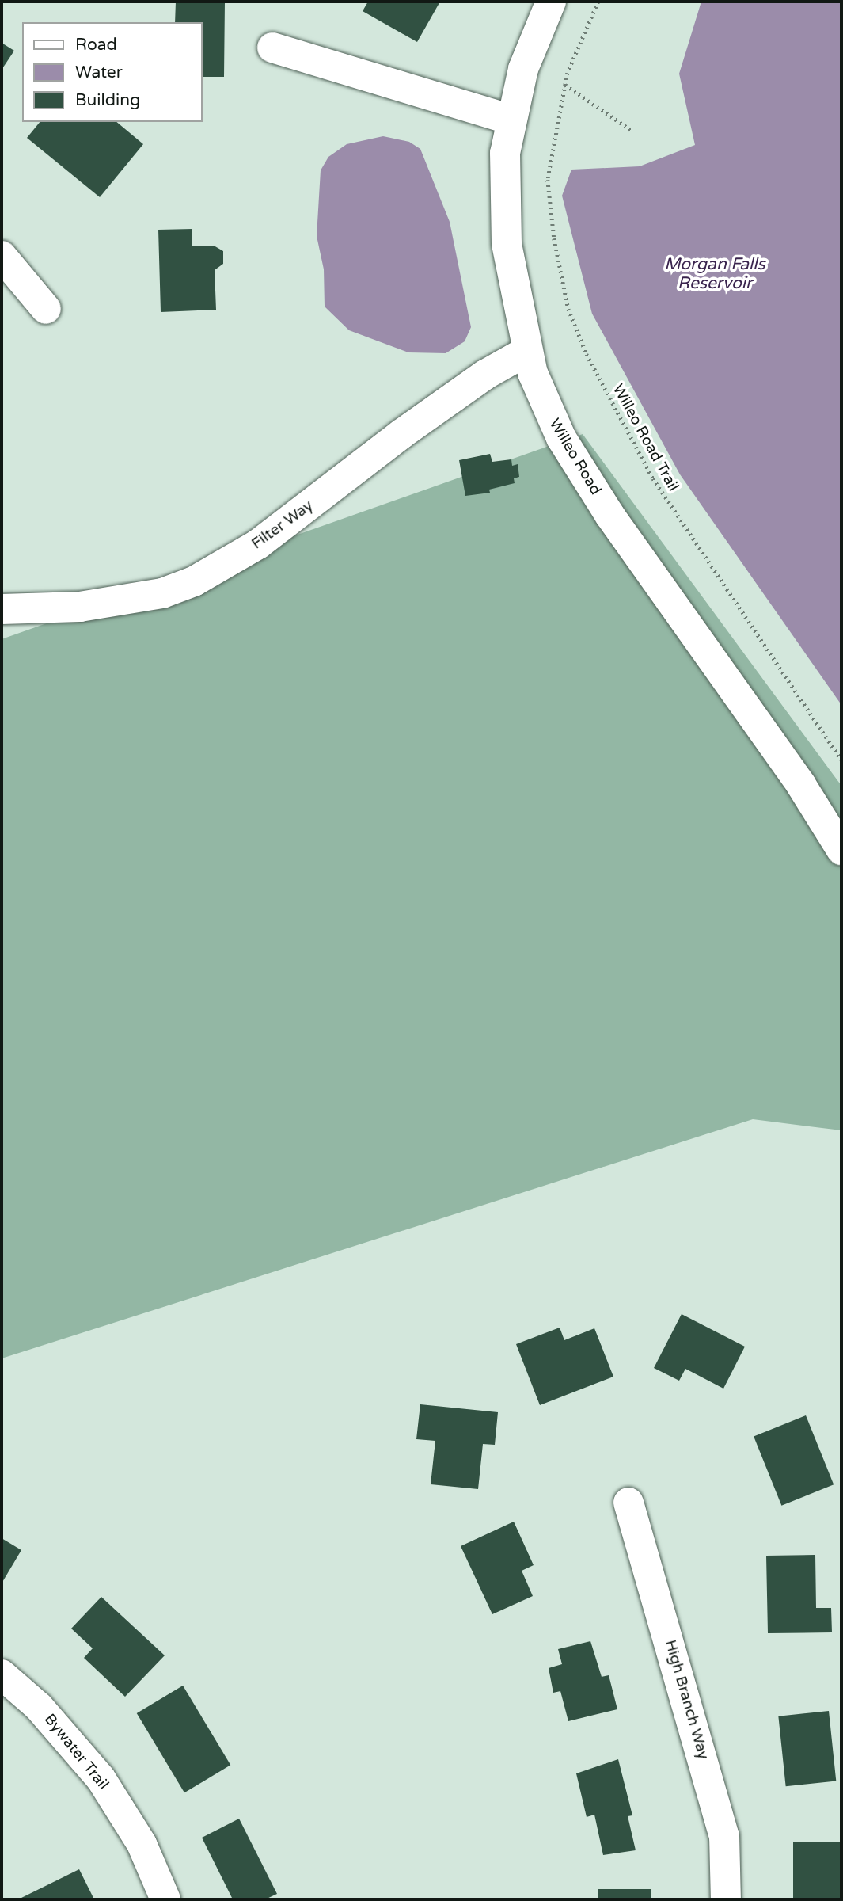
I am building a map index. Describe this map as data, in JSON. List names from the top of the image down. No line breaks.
{"streets":{"street":["Willeo Road","Filter Way","High Branch Way","Bywater Trail"],"path":["Willeo Road Trail"]},"crossings":[["Willeo Road","Filter Way"]],"water":["Morgan Falls Reservoir"],"legend":["Road","Water","Building"]}
